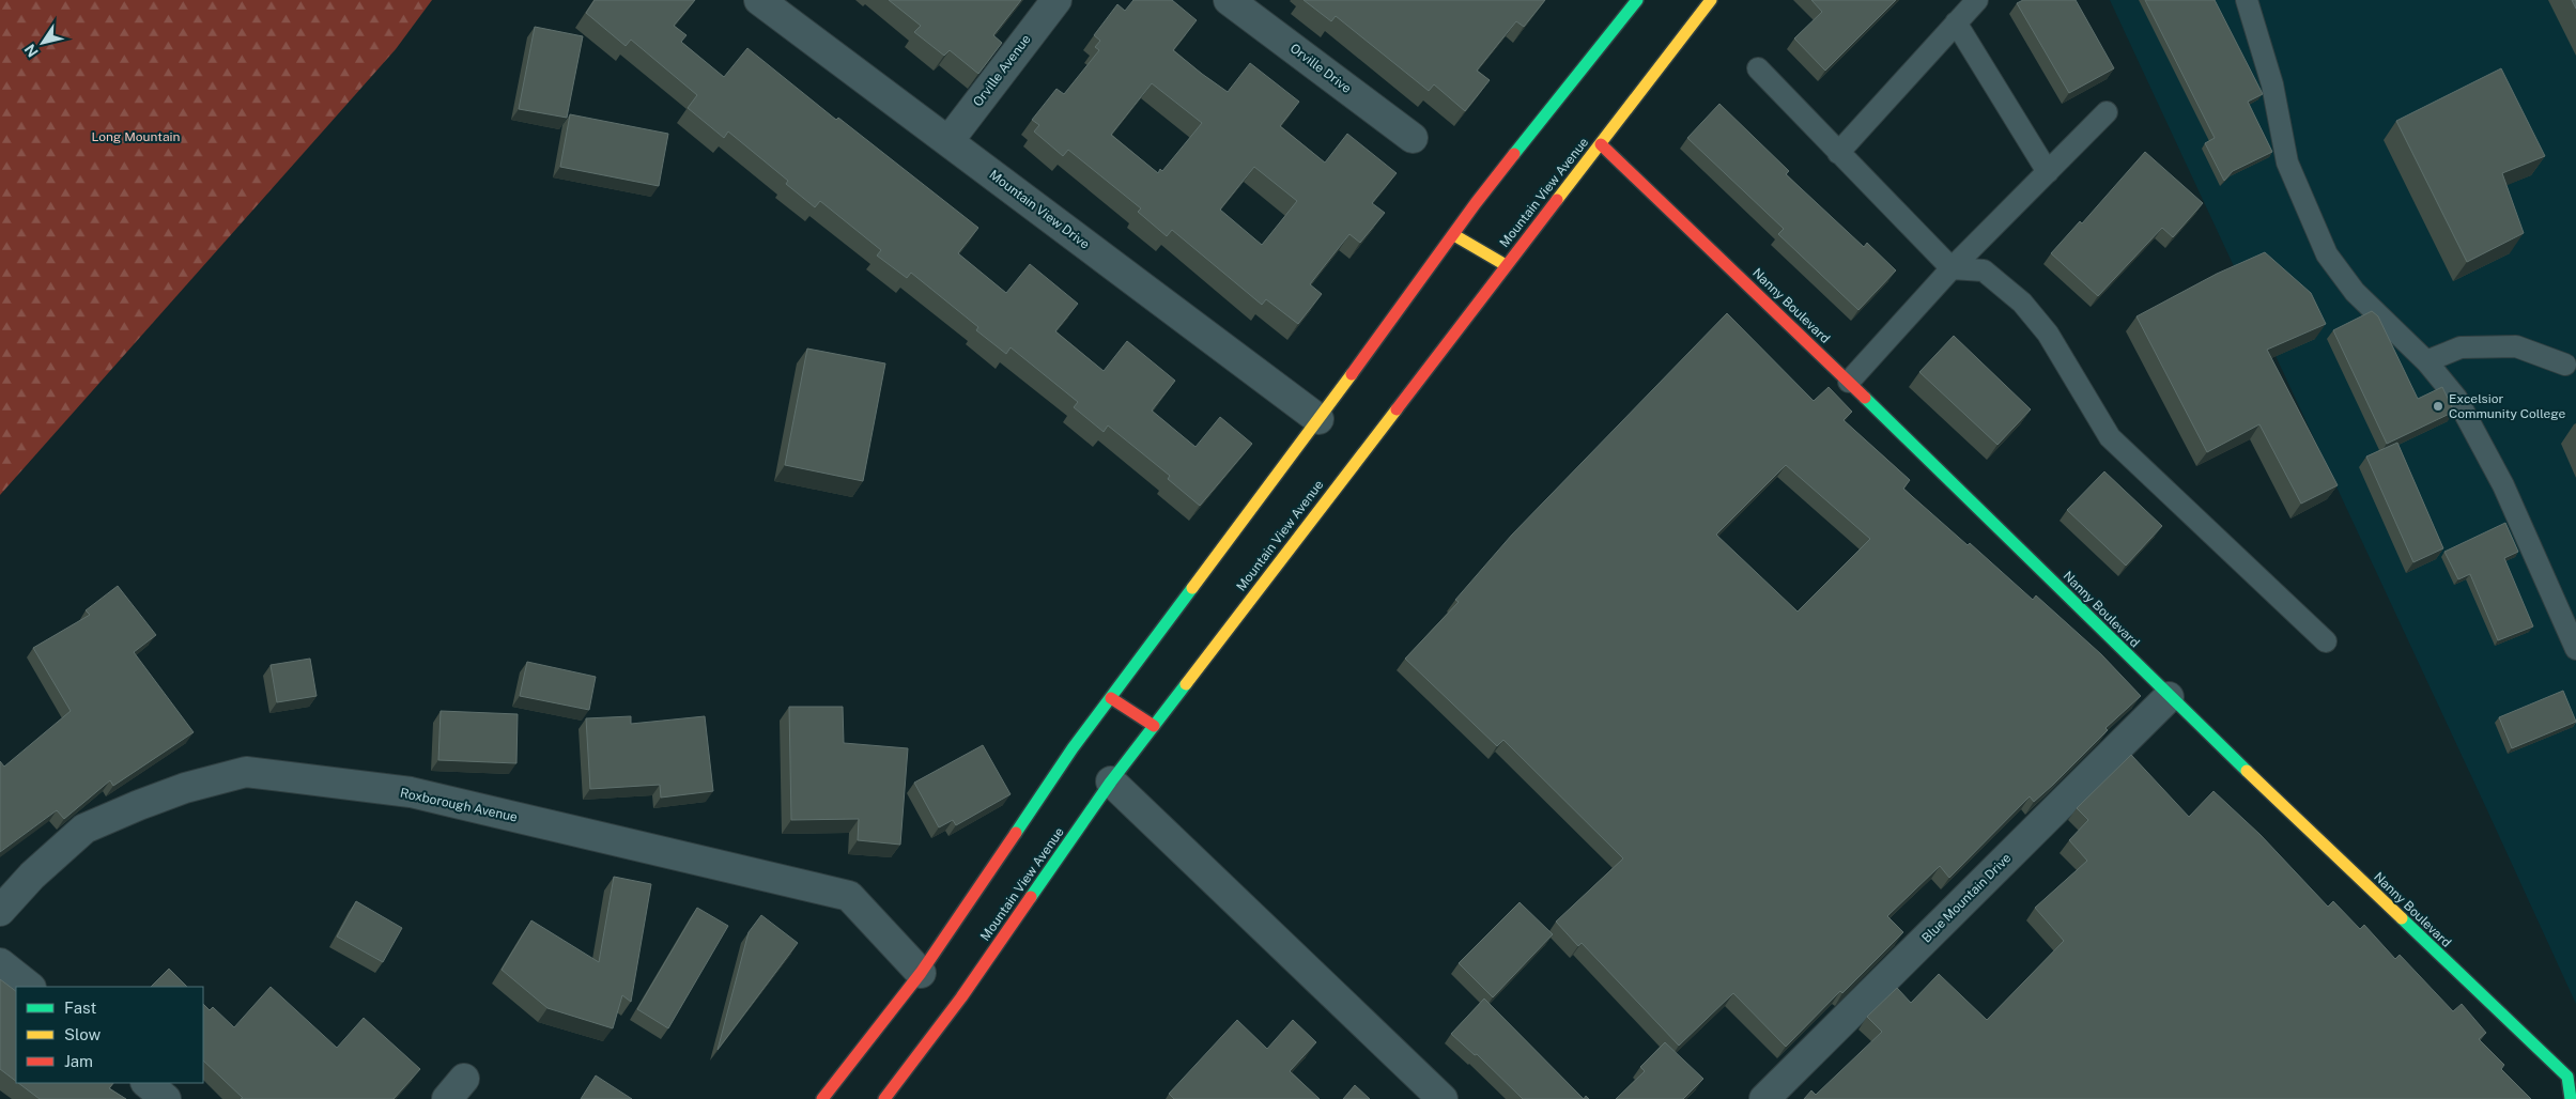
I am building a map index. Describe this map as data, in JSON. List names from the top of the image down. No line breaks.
{"streets":{"main road":["Mountain View Avenue","Nanny Boulevard"],"street":["Orville Drive","Orville Avenue","Mountain View Drive","Roxborough Avenue","Blue Mountain Drive"]},"crossings":[["Orville Avenue","Mountain View Drive"],["Mountain View Avenue","Nanny Boulevard"],["Nanny Boulevard","Blue Mountain Drive"]],"parks":["Long Mountain"],"places":["Excelsior Community College"],"legend":["Fast","Slow","Jam"],"north":"bottom left"}
